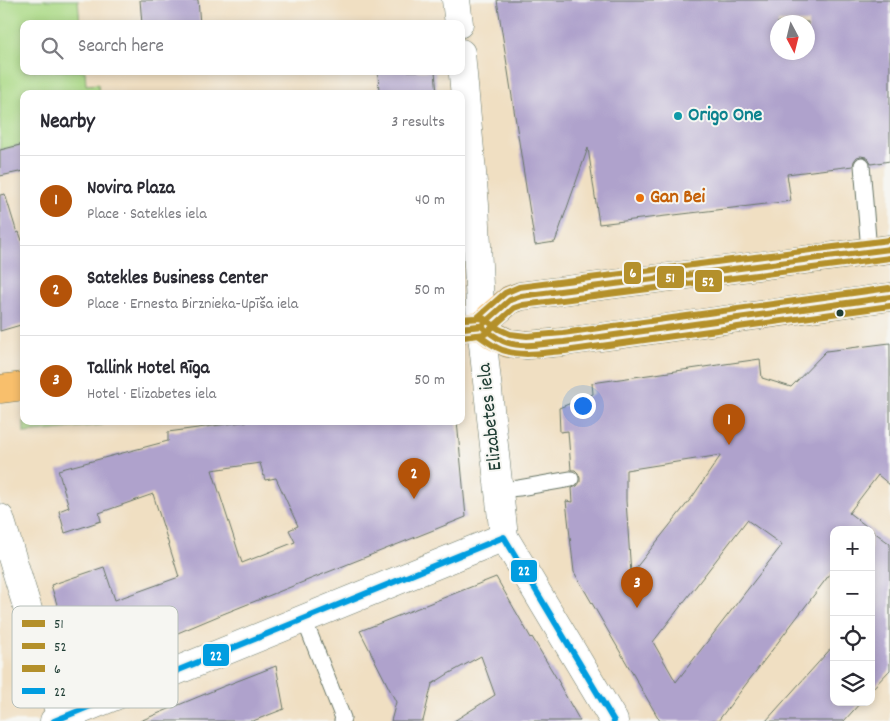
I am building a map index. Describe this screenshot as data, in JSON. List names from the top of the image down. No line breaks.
{"streets":{"street":["Elizabetes iela"]},"places":["Origo One","Gan Bei"],"lines":["transit line 6","transit line 51","transit line 52","transit line 22"],"legend":["51","52","6","22"],"north":"bottom","page":{"search":"Search here","heading":["Nearby","3 results"],"list":[{"mark":"1","name":"Novira Plaza","note":"Place · Satekles iela","value":"40 m"},{"mark":"2","name":"Satekles Business Center","note":"Place · Ernesta Birznieka-Upīša iela","value":"50 m"},{"mark":"3","name":"Tallink Hotel Rīga","note":"Hotel · Elizabetes iela","value":"50 m"}],"pins":["1","2","3"],"map_buttons":["+","−"]}}
